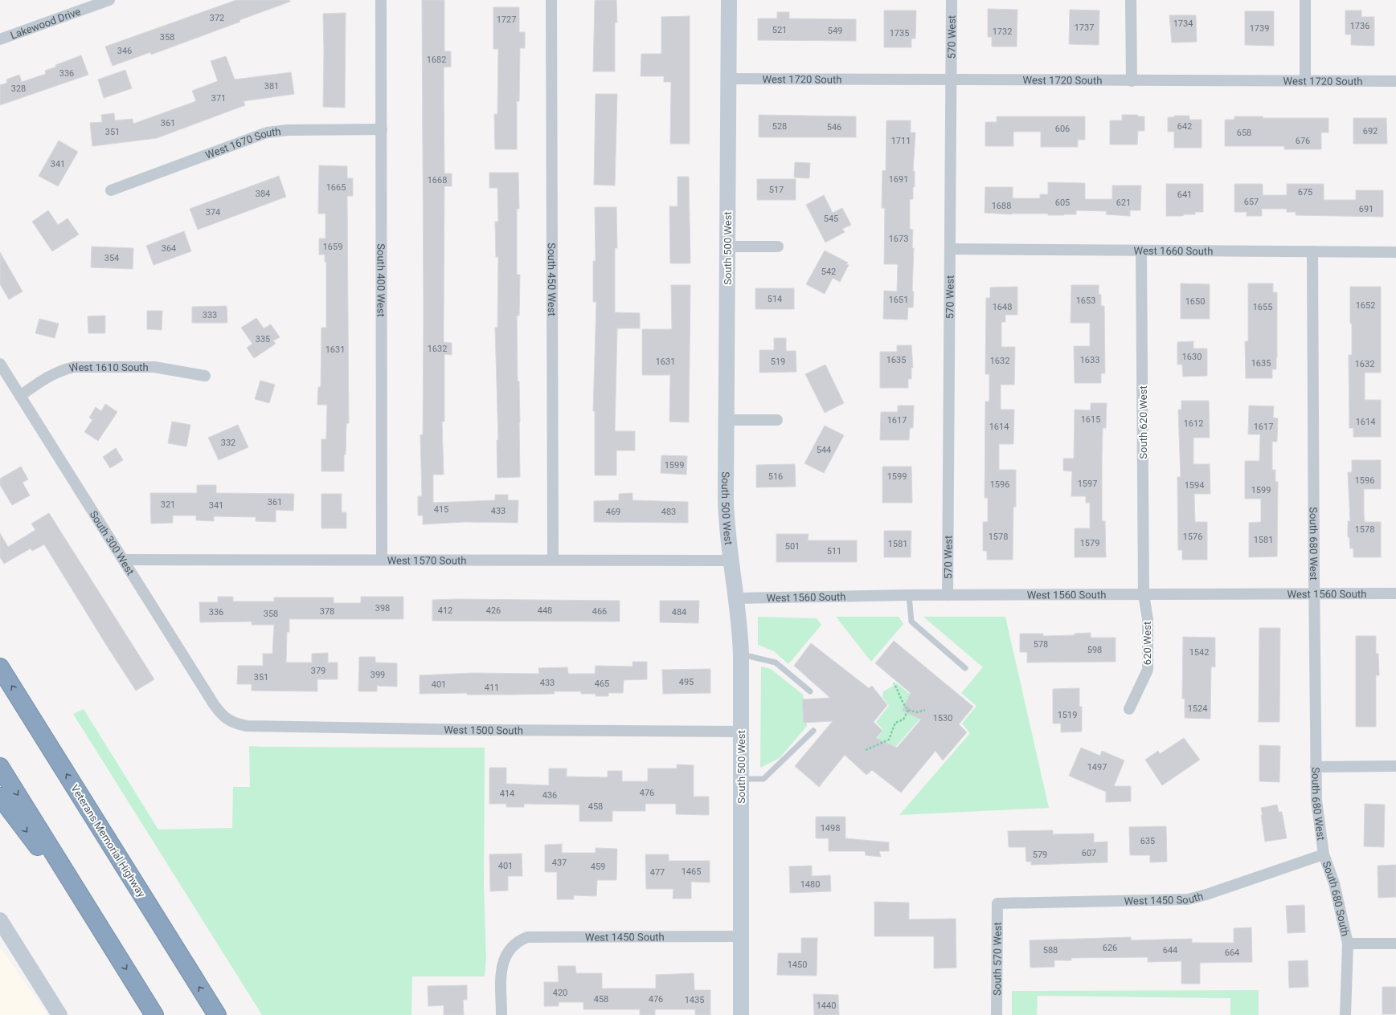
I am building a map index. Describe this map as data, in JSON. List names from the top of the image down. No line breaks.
{"streets":{"highway":["Veterans Memorial Highway"],"main road":["South 500 West"],"street":["Lakewood Drive","570 West","West 1720 South","West 1670 South","West 1660 South","South 450 West","South 400 West","West 1610 South","South 620 West","South 300 West","South 680 West","West 1570 South","West 1560 South","620 West","West 1500 South","West 1450 South","South 680 South","South 570 West"]},"crossings":[["570 West","West 1720 South"],["570 West","West 1660 South"],["570 West","West 1560 South"],["West 1720 South","South 500 West"],["West 1670 South","South 400 West"],["South 500 West","West 1570 South"],["South 500 West","West 1560 South"],["South 500 West","West 1500 South"],["South 500 West","West 1450 South"],["West 1660 South","South 620 West"],["West 1660 South","South 680 West"],["South 450 West","West 1570 South"],["South 400 West","West 1570 South"],["West 1610 South","South 300 West"],["South 620 West","West 1560 South"],["South 620 West","620 West"],["South 300 West","West 1570 South"],["South 300 West","West 1500 South"],["South 680 West","West 1560 South"],["South 680 West","West 1450 South"],["South 680 West","South 680 South"],["West 1560 South","620 West"],["West 1450 South","South 680 South"],["West 1450 South","South 570 West"]],"house_numbers":["372","1727","1734","1736","1737","1739","521","549","1732","1735","358","346","1682","336","381","328","371","361","528","642","546","606","692","351","658","1711","676","341","1691","1668","1665","517","675","384","641","657","605","621","1688","691","374","545","1673","1659","364","354","542","514","1651","1653","1650","1652","1648","1655","333","335","1632","1631","1630","1635","1633","1632","1631","519","1635","1632","1615","1617","1614","1612","1614","1617","332","544","1599","516","1599","1596","1597","1596","1594","1599","361","321","341","415","433","469","483","1578","1578","1576","1581","1579","1581","501","511","398","412","426","448","378","466","336","484","358","578","598","1542","379","399","351","495","433","465","401","411","1524","1519","1530","1497","476","414","436","458","1498","635","607","579","437","401","459","1465","477","1480","626","588","644","664","1450","420","458","476","1435","1440"]}
